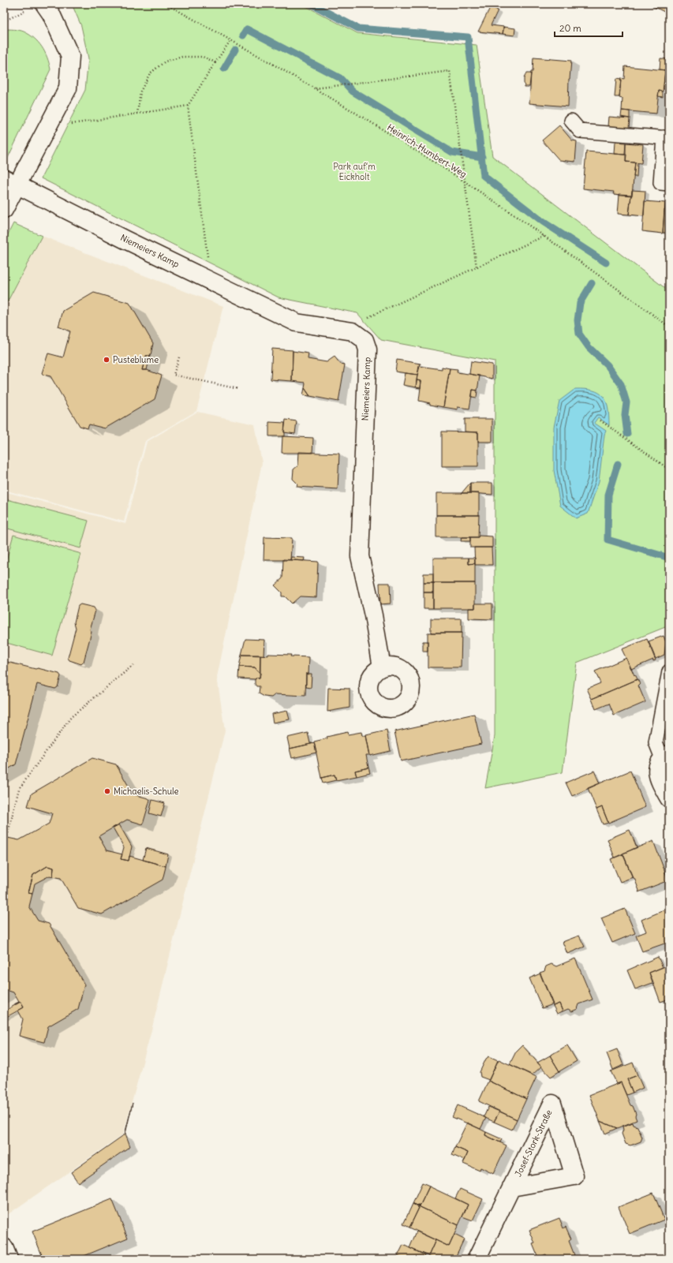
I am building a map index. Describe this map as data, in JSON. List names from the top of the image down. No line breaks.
{"streets":{"street":["Niemeiers Kamp","Josef-Stork-Straße"],"path":["Heinrich-Humbert-Weg"]},"parks":["Park auf‘m Eickholt"],"places":["Pusteblume","Michaelis-Schule"],"scale_bar":"20 m"}
